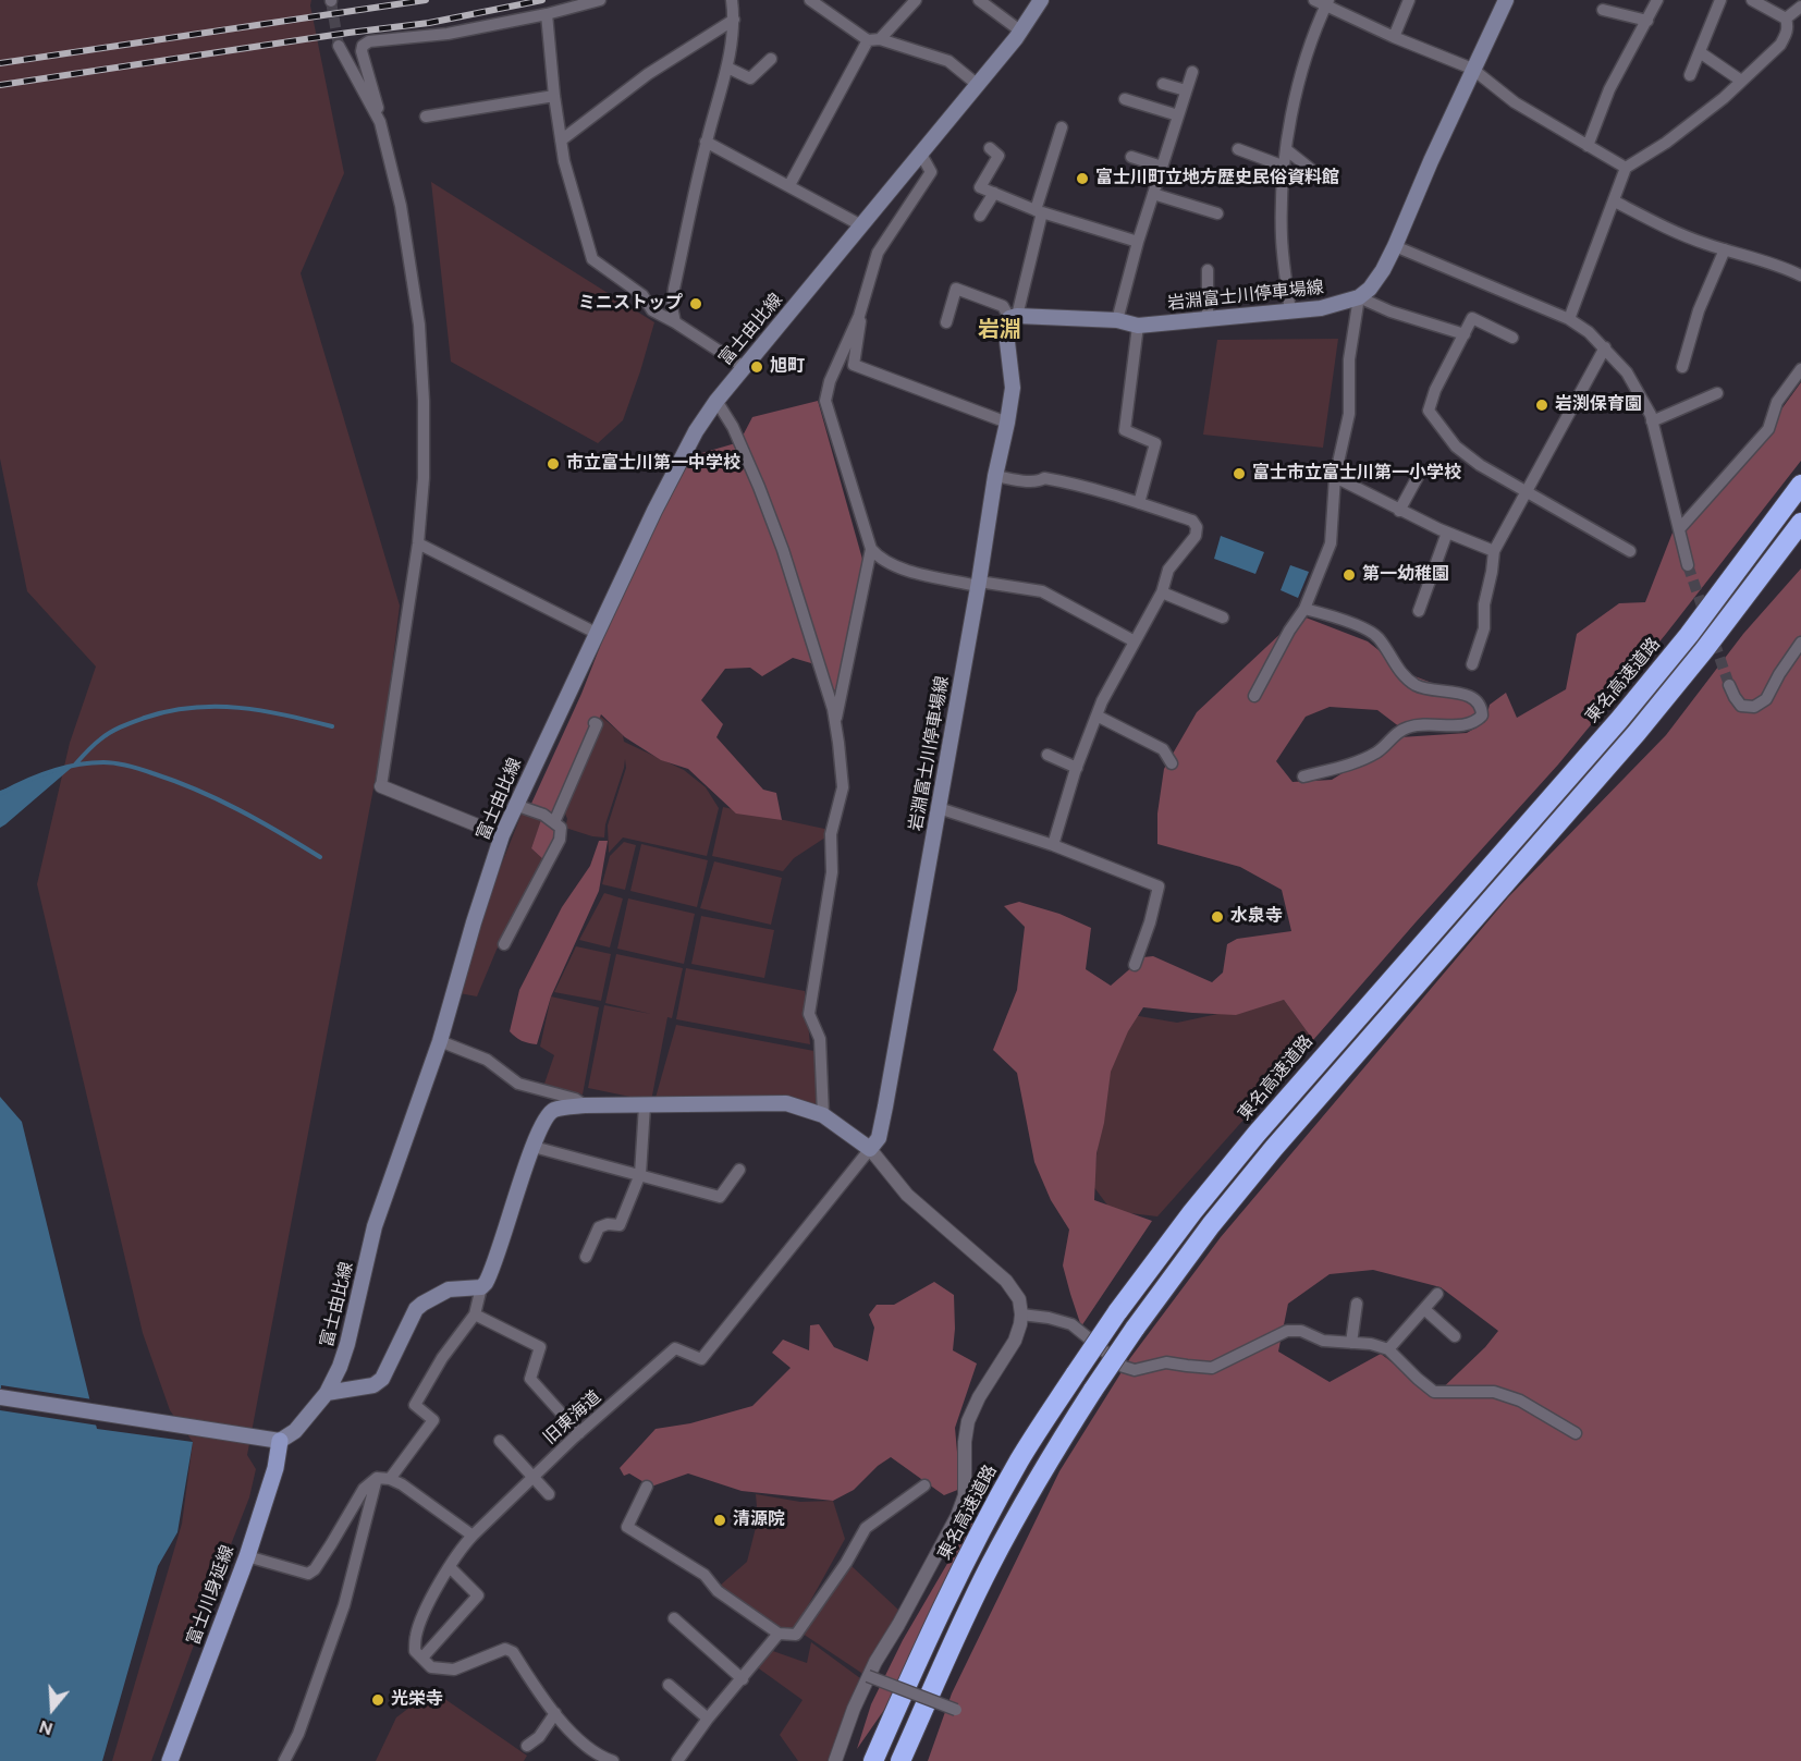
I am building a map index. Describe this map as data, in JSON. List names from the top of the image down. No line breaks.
{"streets":{"highway":["東名高速道路"],"main road":["岩淵富士川停車場線","富士由比線","富士川身延線"],"street":["旧東海道"]},"crossings":[["岩淵富士川停車場線","旧東海道"],["富士由比線","富士川身延線"]],"districts":["岩淵"],"places":["富士川町立地方歴史民俗資料館","ミニストップ","旭町","岩渕保育園","市立富士川第一中学校","富士市立富士川第一小学校","第一幼稚園","水泉寺","清源院","光栄寺"],"north":"bottom"}
